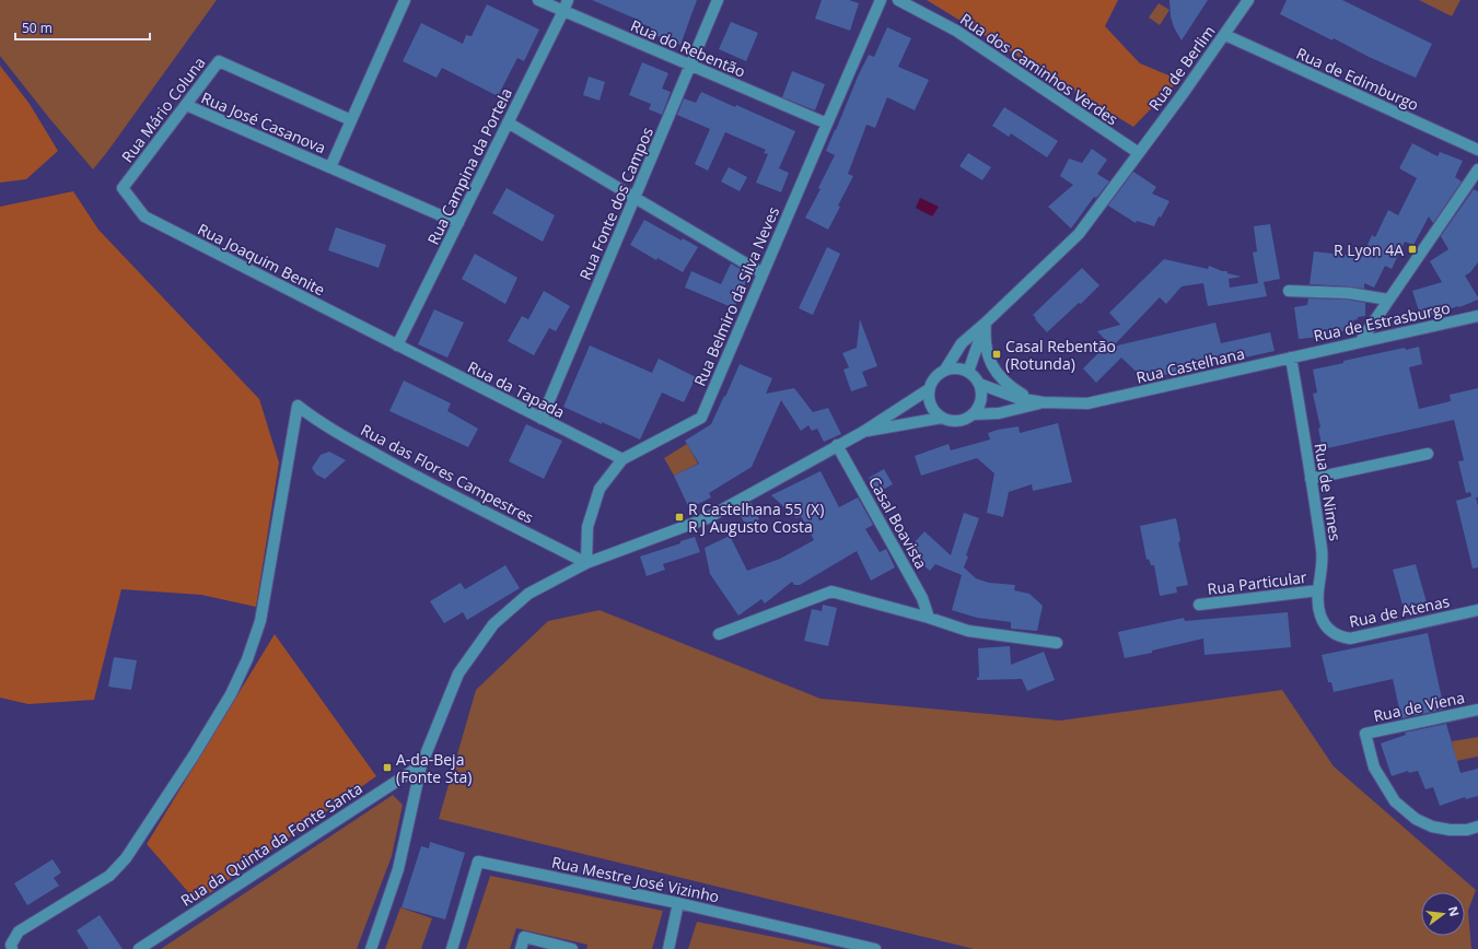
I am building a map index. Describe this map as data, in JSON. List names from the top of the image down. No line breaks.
{"streets":{"street":["Rua do Rebentão","Rua de Berlim","Rua dos Caminhos Verdes","Rua de Edimburgo","Rua Mário Coluna","Rua José Casanova","Rua Campina da Portela","Rua Fonte dos Campos","Rua Joaquim Benite","Rua Belmiro da Silva Neves","Rua de Estrasburgo","Rua Castelhana","Rua da Tapada","Rua das Flores Campestres","Rua de Nimes","Casal Boavista","Rua Particular","Rua de Atenas","Rua de Viena","Rua da Quinta da Fonte Santa","Rua Mestre José Vizinho"]},"crossings":[["Rua do Rebentão","Rua Campina da Portela"],["Rua do Rebentão","Rua Fonte dos Campos"],["Rua do Rebentão","Rua Belmiro da Silva Neves"],["Rua de Berlim","Rua dos Caminhos Verdes"],["Rua de Berlim","Rua de Edimburgo"],["Rua de Berlim","Rua Castelhana"],["Rua Mário Coluna","Rua José Casanova"],["Rua Mário Coluna","Rua Joaquim Benite"],["Rua José Casanova","Rua Campina da Portela"],["Rua Campina da Portela","Rua Joaquim Benite"],["Rua Campina da Portela","Rua da Tapada"],["Rua Fonte dos Campos","Rua da Tapada"],["Rua Joaquim Benite","Rua da Tapada"],["Rua Belmiro da Silva Neves","Rua da Tapada"],["Rua Belmiro da Silva Neves","Rua das Flores Campestres"],["Rua de Estrasburgo","Rua Castelhana"],["Rua de Estrasburgo","Rua de Nimes"],["Rua Castelhana","Rua de Nimes"],["Rua de Nimes","Rua Particular"],["Rua de Nimes","Rua de Atenas"]],"places":{"transit":["R Lyon 4A","Casal Rebentão (Rotunda)","R Castelhana 55 (X) R J Augusto Costa","A-da-Beja (Fonte Sta)"]},"scale_bar":"50 m","north":"right"}
